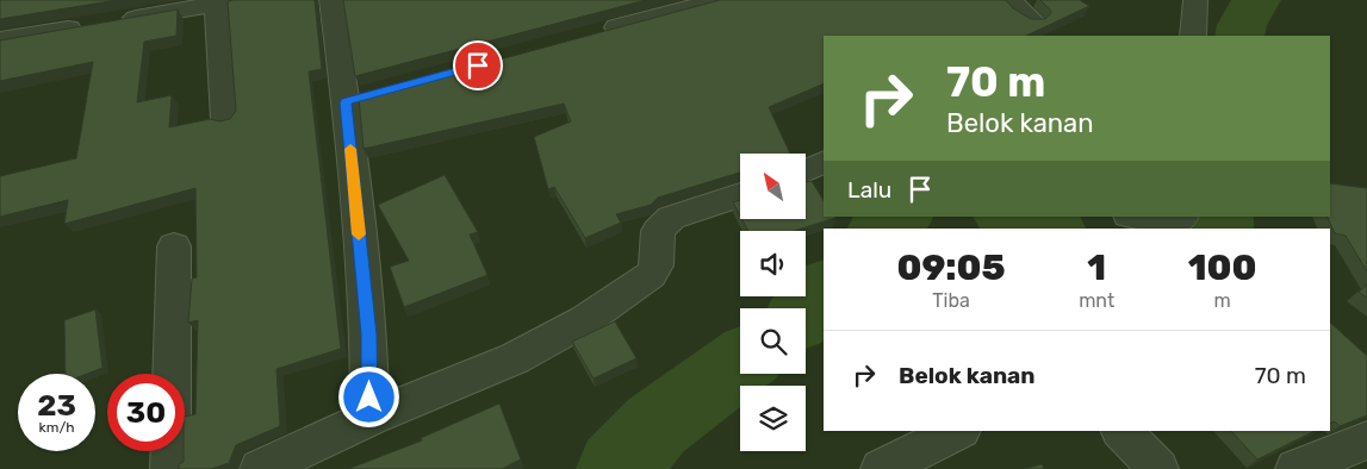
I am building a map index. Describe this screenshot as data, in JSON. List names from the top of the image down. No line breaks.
{"north":"top left","page":{"turn":["70 m","Belok kanan"],"then":"Lalu","eta":["09:05","Tiba","1","mnt","100","m"],"list":[{"name":"Belok kanan","value":"70 m"}],"speed":"23 km/h","limit":"30"}}
